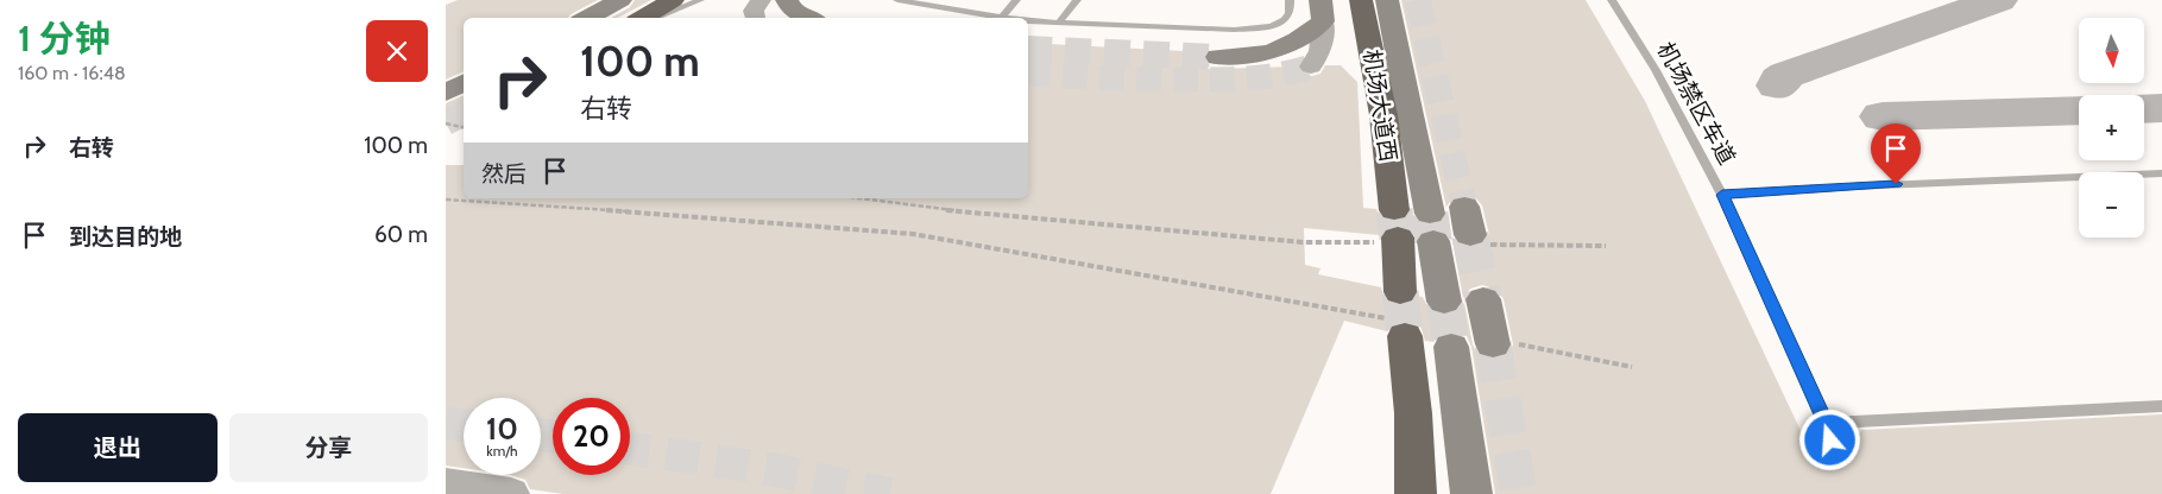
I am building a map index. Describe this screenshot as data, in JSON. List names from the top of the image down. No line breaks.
{"streets":{"highway":["机场大道西"],"lane":["机场禁区车道"]},"north":"bottom","page":{"heading":["1 分钟","160 m · 16:48"],"map_buttons":["+","−"],"turn":["100 m","右转"],"list":[{"name":"右转","value":"100 m"},{"name":"到达目的地","value":"60 m"}],"then":"然后","speed":"10 km/h","limit":"20","buttons":["退出","分享"]}}
